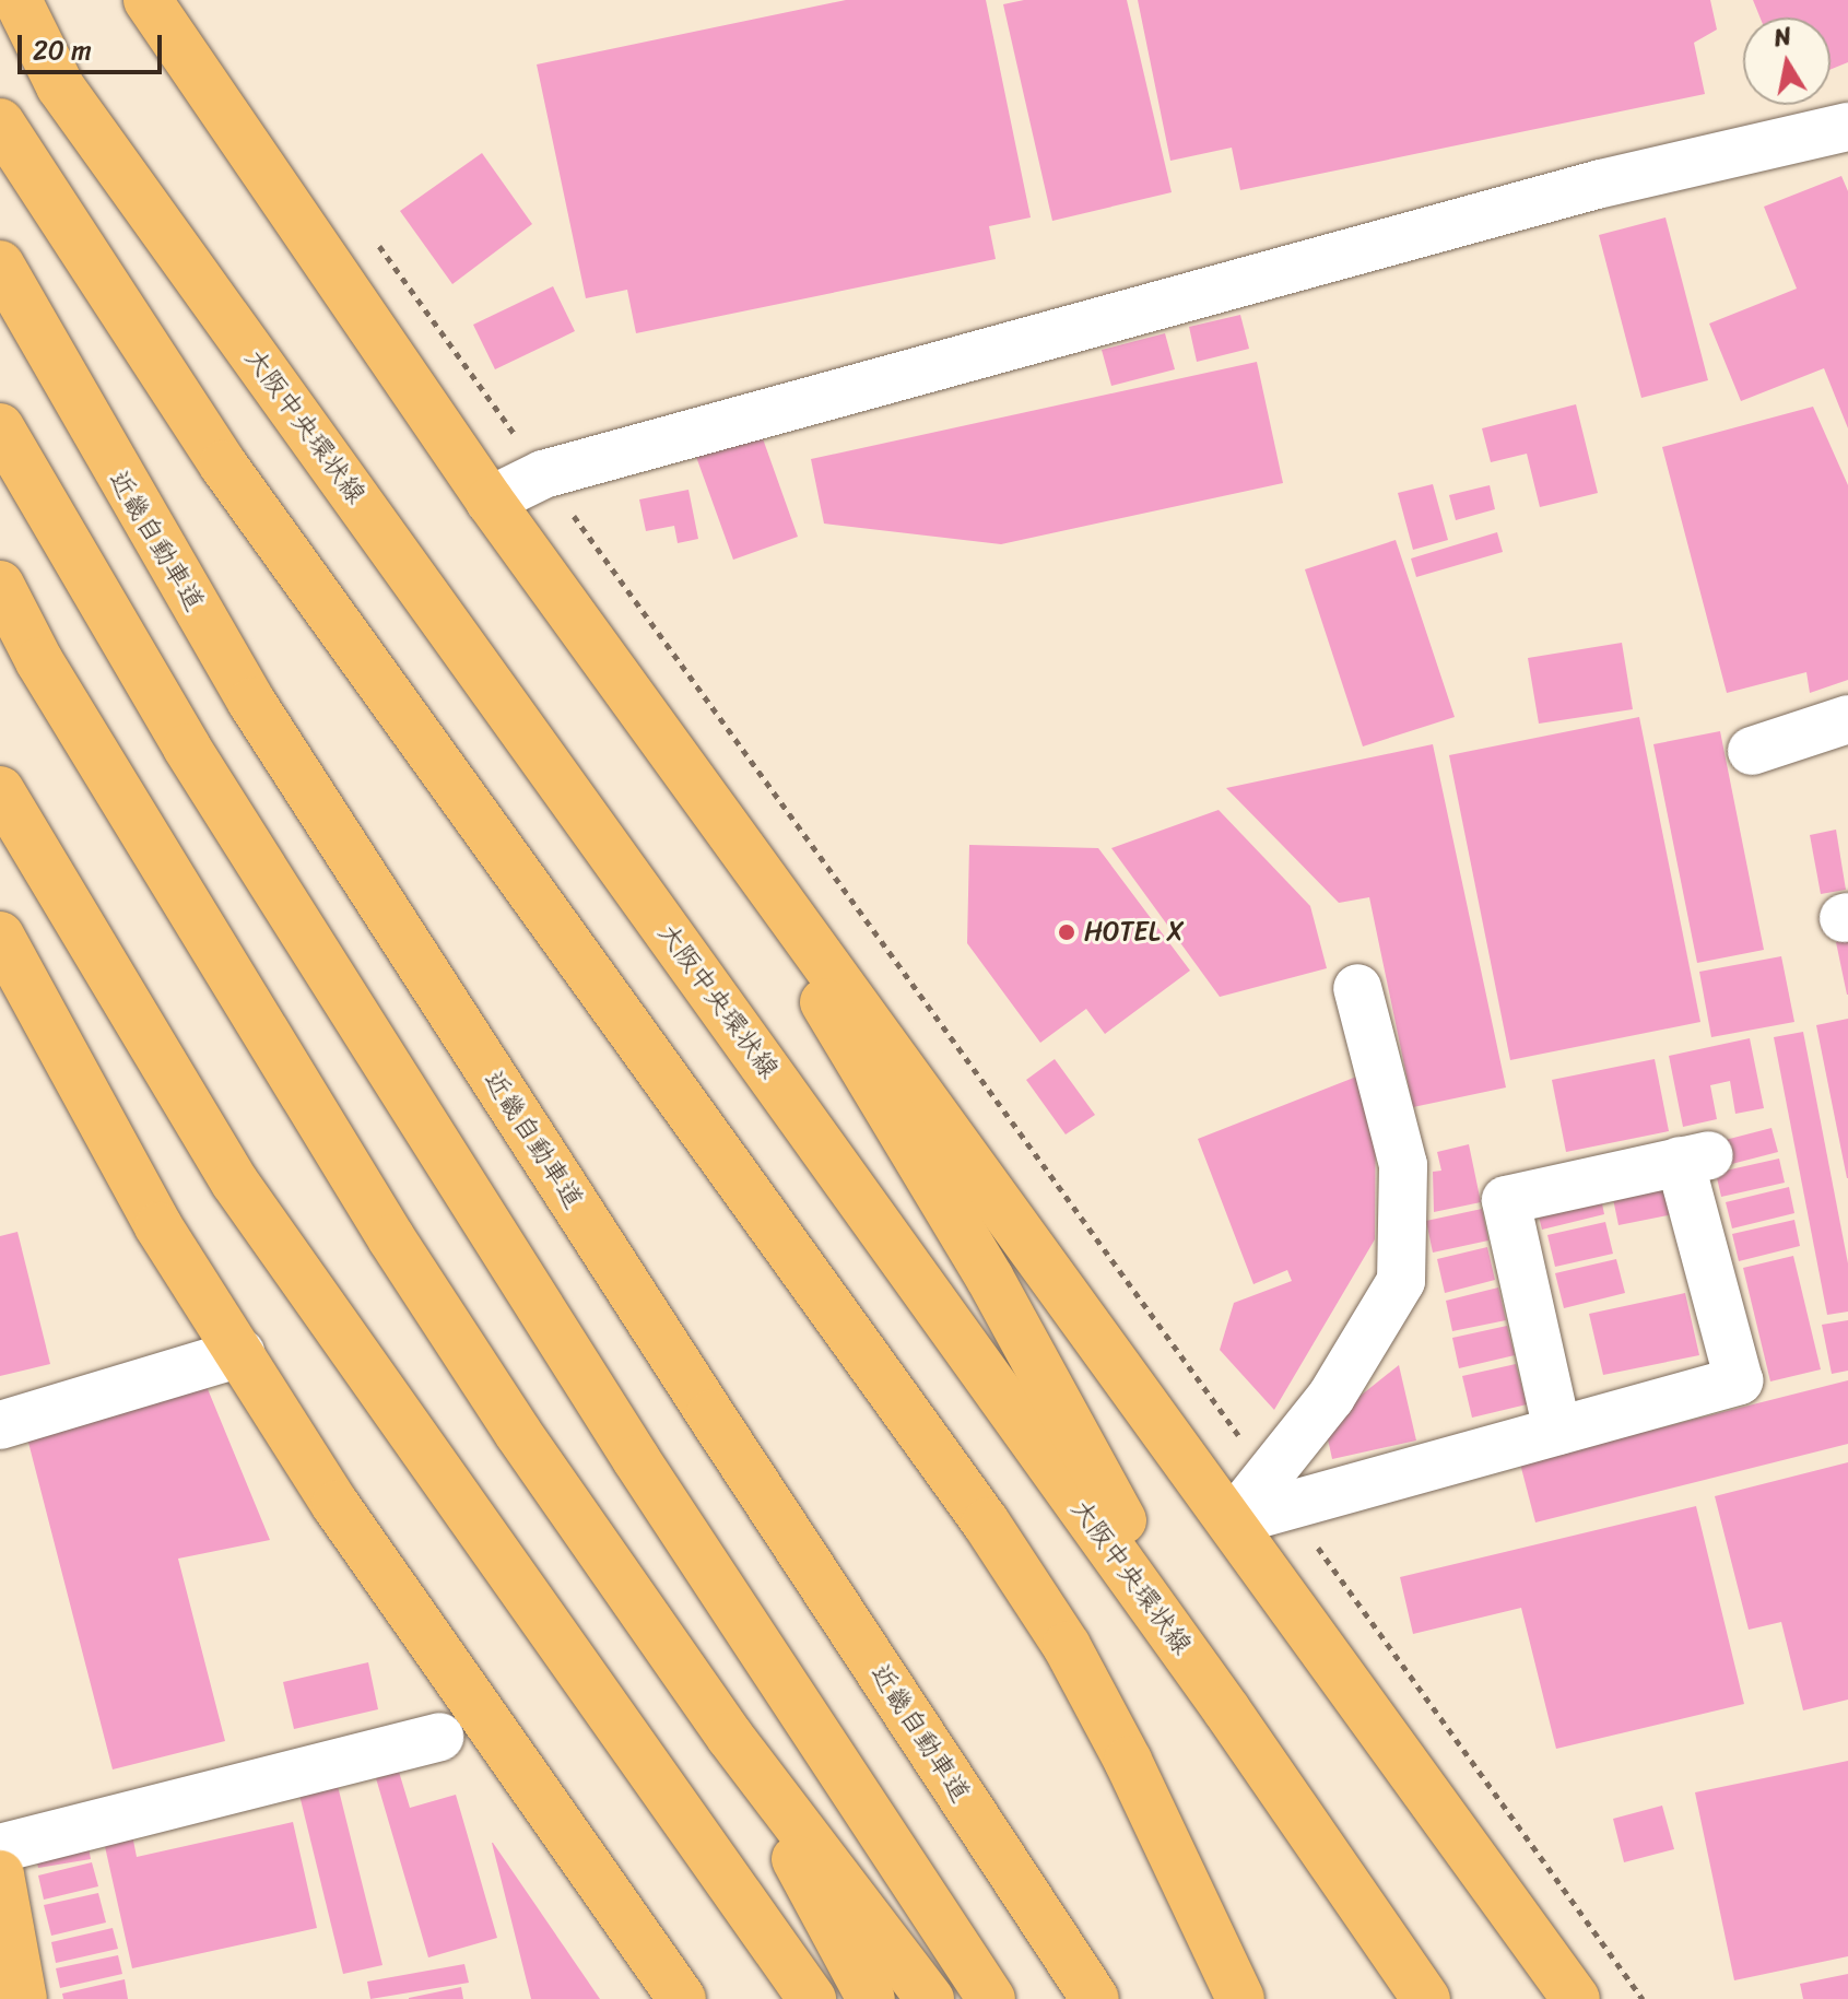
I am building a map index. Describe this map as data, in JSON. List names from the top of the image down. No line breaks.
{"streets":{"main road":["大阪中央環状線","近畿自動車道"]},"places":["HOTEL X"],"scale_bar":"20 m","north":"top"}
